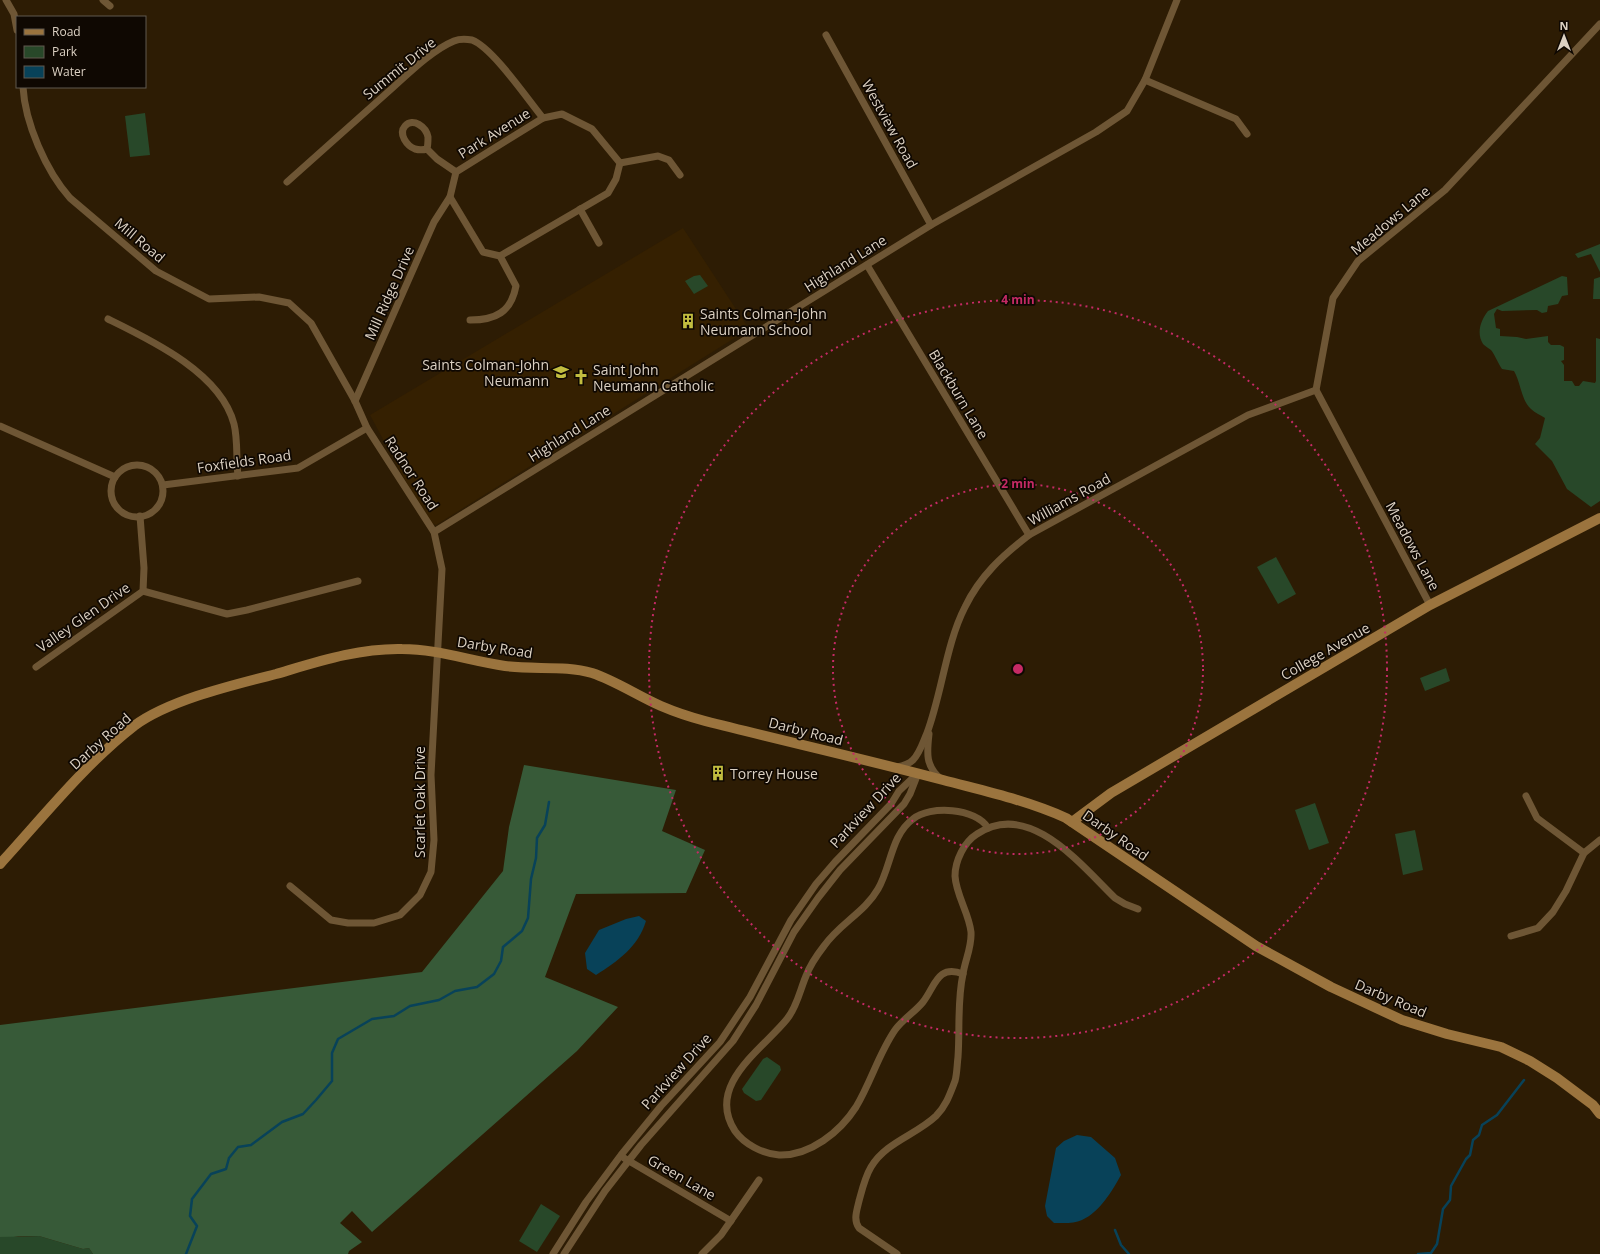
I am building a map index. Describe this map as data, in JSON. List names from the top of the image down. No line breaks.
{"streets":{"main road":["Darby Road","College Avenue"],"street":["Summit Drive","Westview Road","Park Avenue","Meadows Lane","Mill Road","Highland Lane","Mill Ridge Drive","Blackburn Lane","Foxfields Road","Radnor Road","Williams Road","Valley Glen Drive","Scarlet Oak Drive","Parkview Drive","Green Lane"]},"crossings":[["Summit Drive","Park Avenue"],["Westview Road","Highland Lane"],["Park Avenue","Mill Ridge Drive"],["Meadows Lane","Williams Road"],["Meadows Lane","College Avenue"],["Mill Road","Radnor Road"],["Highland Lane","Blackburn Lane"],["Highland Lane","Radnor Road"],["Mill Ridge Drive","Radnor Road"],["Blackburn Lane","Williams Road"],["Foxfields Road","Radnor Road"],["Foxfields Road","Valley Glen Drive"],["Radnor Road","Darby Road"],["Radnor Road","Scarlet Oak Drive"],["Williams Road","Darby Road"],["Darby Road","College Avenue"],["Darby Road","Scarlet Oak Drive"],["Darby Road","Parkview Drive"],["Parkview Drive","Green Lane"]],"places":{"building":["Saints Colman-John Neumann School","Torrey House"],"school or university":["Saints Colman-John Neumann"],"church":["Saint John Neumann Catholic"]},"legend":["Road","Park","Water"],"north":"top","rings":["4 min","2 min"]}
